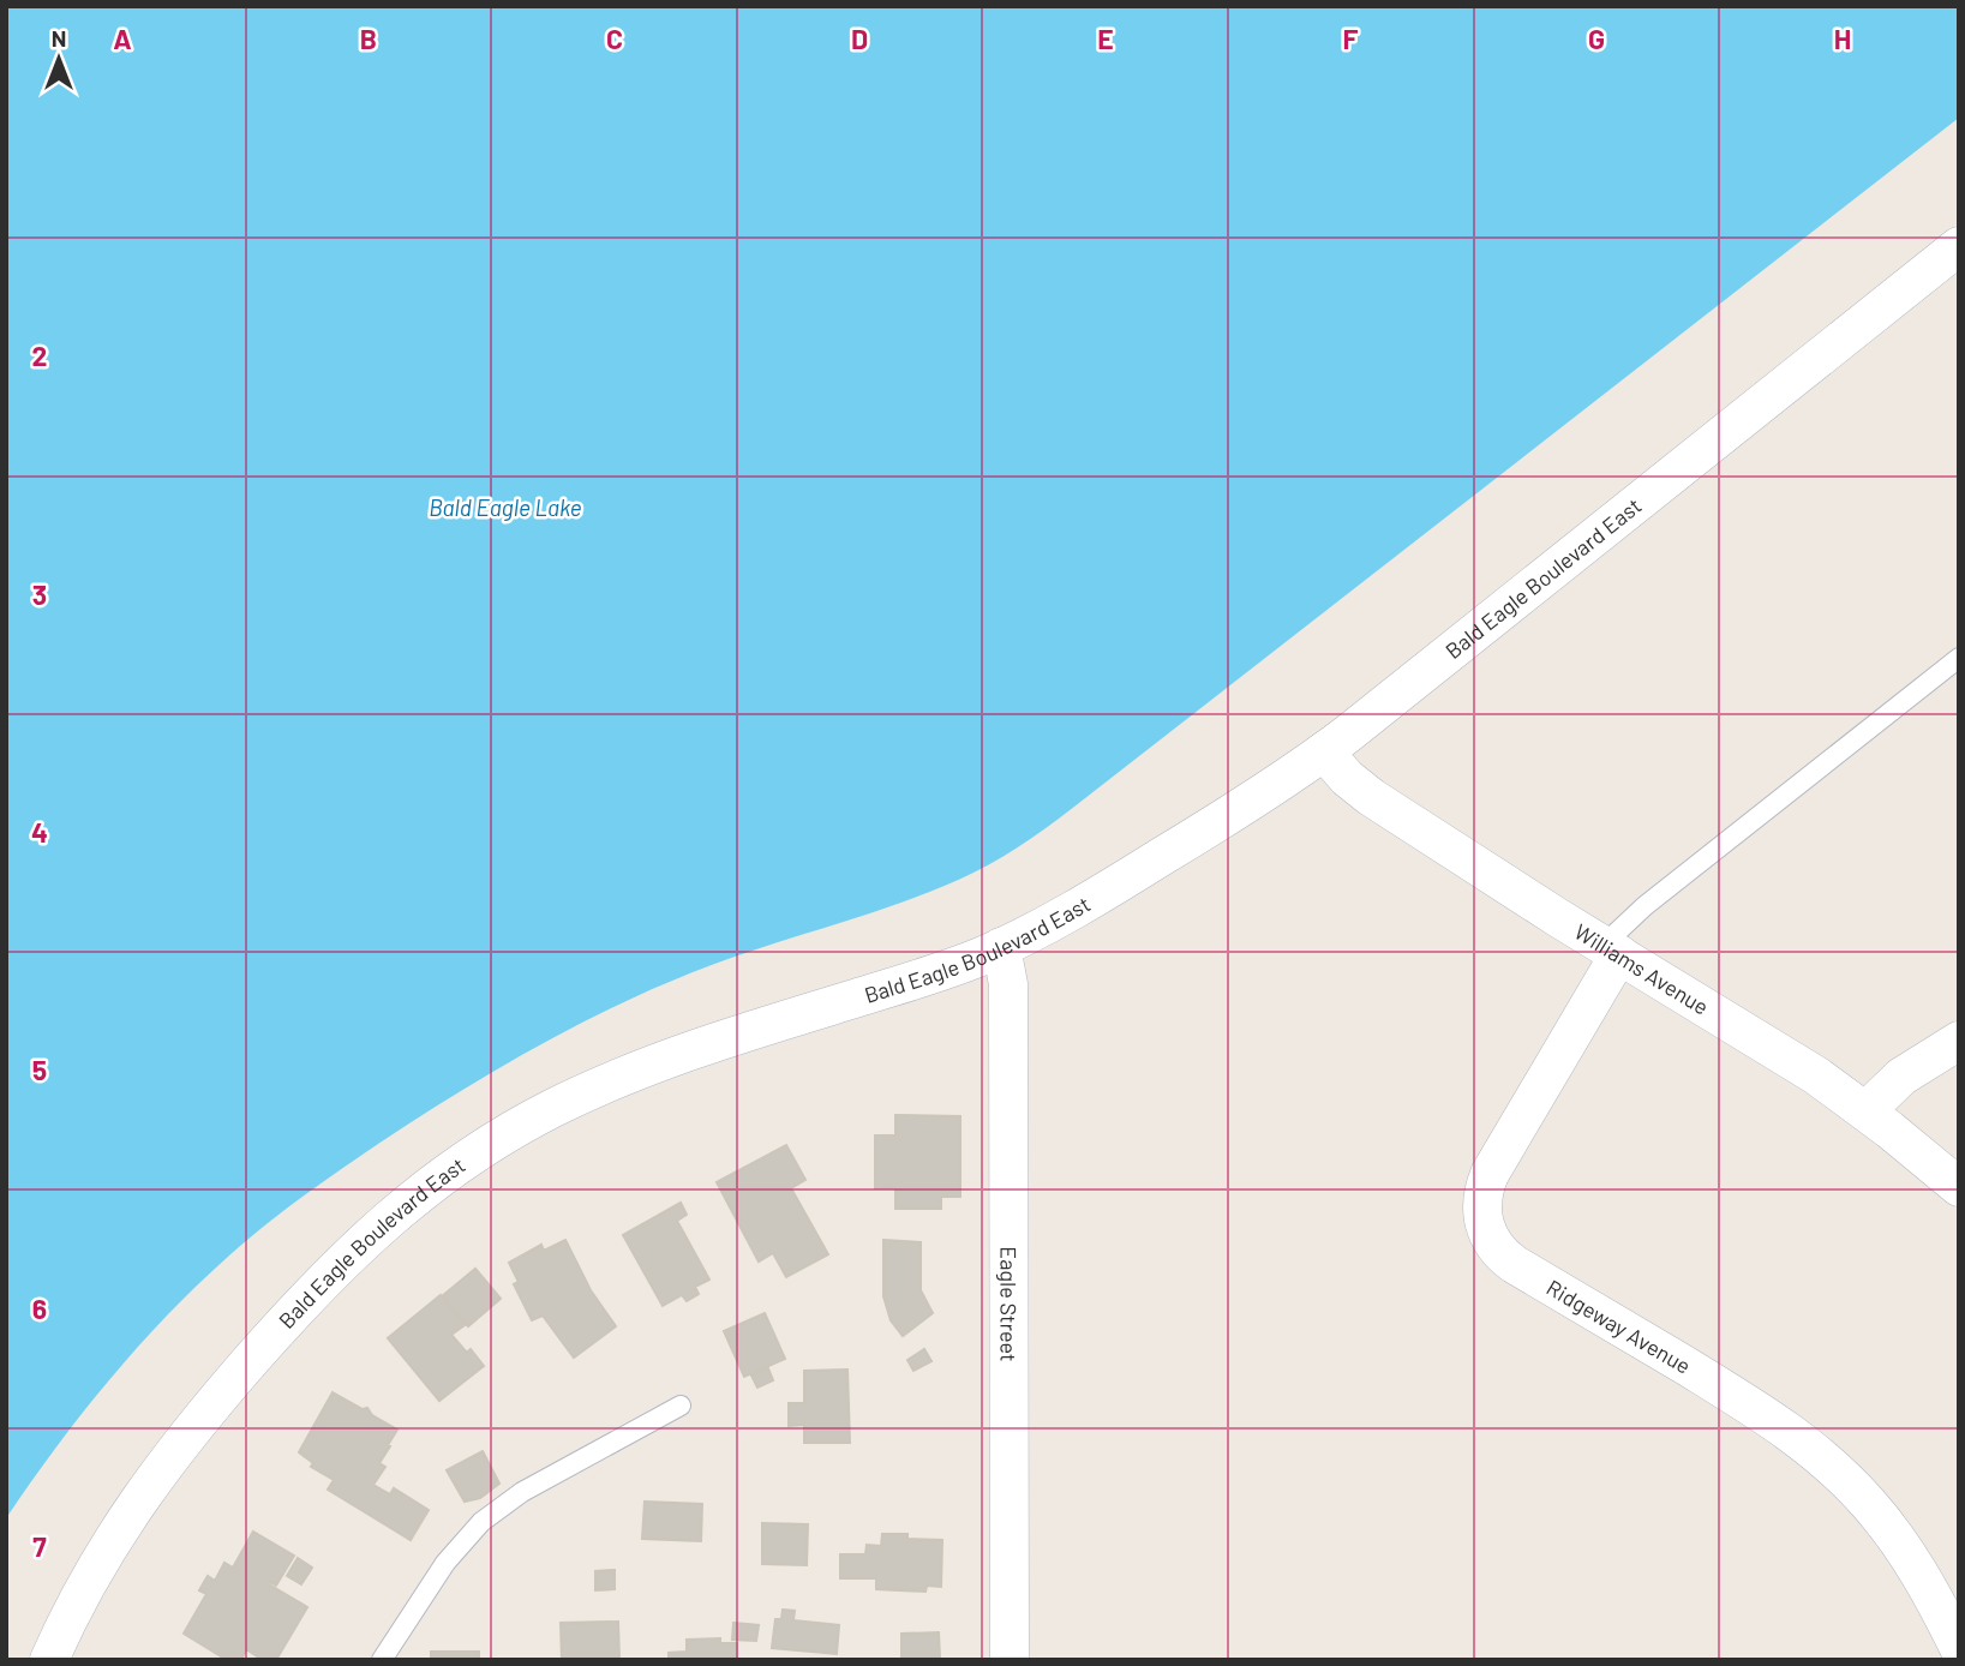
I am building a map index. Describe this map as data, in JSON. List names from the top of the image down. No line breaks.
{"streets":{"street":["Bald Eagle Boulevard East","Williams Avenue","Eagle Street","Ridgeway Avenue"]},"crossings":[["Bald Eagle Boulevard East","Williams Avenue"],["Bald Eagle Boulevard East","Eagle Street"],["Williams Avenue","Ridgeway Avenue"]],"water":["Bald Eagle Lake"],"north":"top","grid":{"columns":["A","B","C","D","E","F","G","H"],"rows":["2","3","4","5","6","7"]}}
